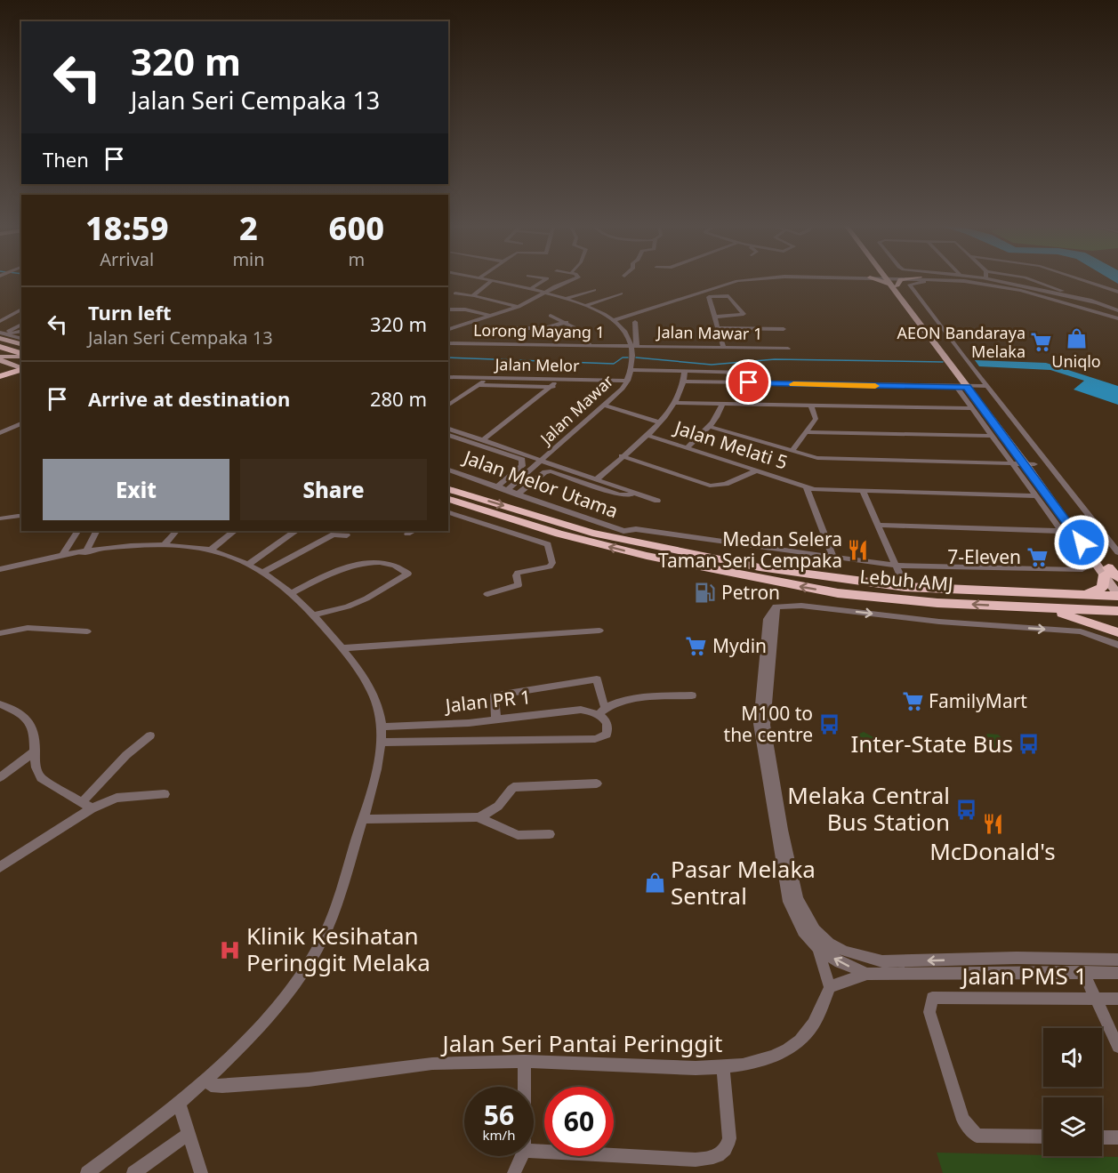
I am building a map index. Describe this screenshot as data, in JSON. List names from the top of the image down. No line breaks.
{"streets":{"highway":["Lebuh AMJ"],"street":["Lorong Mayang 1","Jalan Mawar 1","Jalan Melor","Jalan Mawar","Jalan Melati 5","Jalan Melor Utama","Jalan PR 1","Jalan PMS 1","Jalan Seri Pantai Peringgit"]},"crossings":[["Lorong Mayang 1","Jalan Mawar 1"],["Lorong Mayang 1","Jalan Mawar"],["Jalan Mawar 1","Jalan Mawar"],["Jalan Melor","Jalan Mawar"],["Jalan Mawar","Jalan Melor Utama"]],"places":{"shop":["Uniqlo","Pasar Melaka Sentral"],"supermarket":["AEON Bandaraya Melaka","7-Eleven","Mydin","FamilyMart"],"restaurant":["Medan Selera Taman Seri Cempaka","McDonald's"],"fuel station":["Petron"],"bus stop":["M100 to the centre","Inter-State Bus","Melaka Central Bus Station"],"hospital":["Klinik Kesihatan Peringgit Melaka"]},"page":{"turn":["320 m","Jalan Seri Cempaka 13"],"then":"Then","eta":["18:59","Arrival","2","min","600","m"],"list":[{"name":"Turn left","note":"Jalan Seri Cempaka 13","value":"320 m"},{"name":"Arrive at destination","value":"280 m"}],"buttons":["Exit","Share"],"speed":"56 km/h","limit":"60"}}
